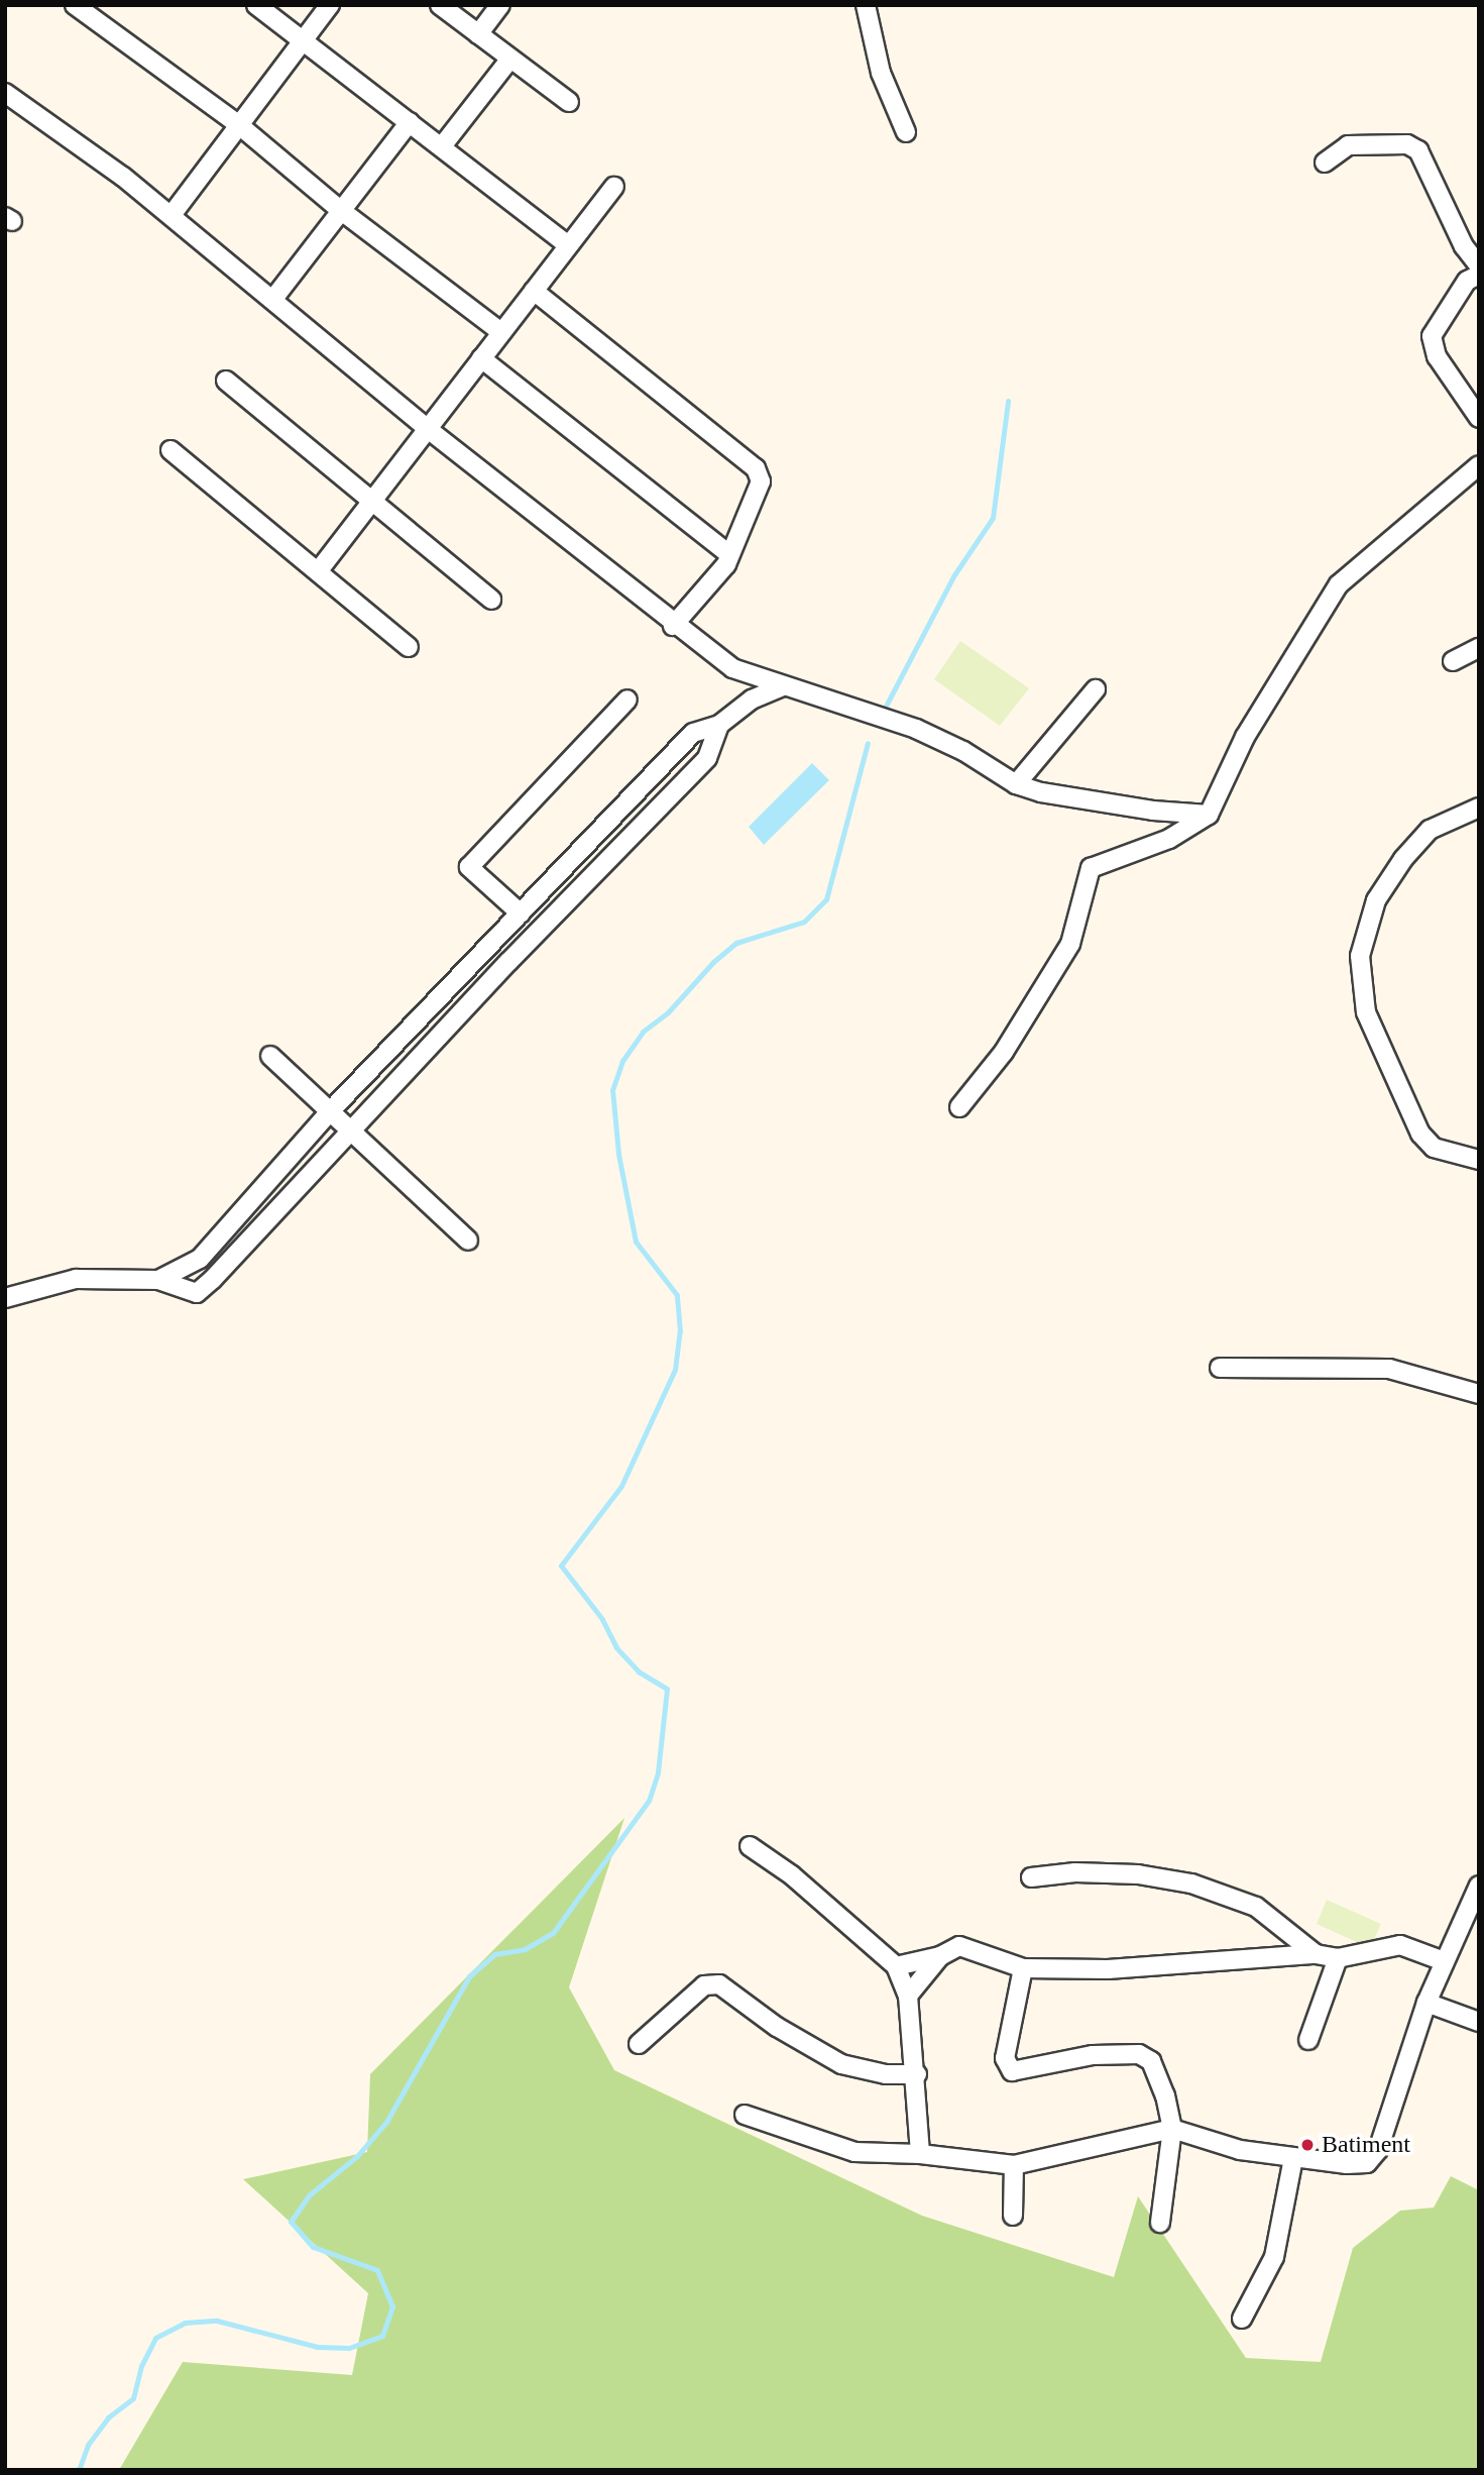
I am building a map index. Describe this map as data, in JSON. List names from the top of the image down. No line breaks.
{"places":["Batiment"]}
